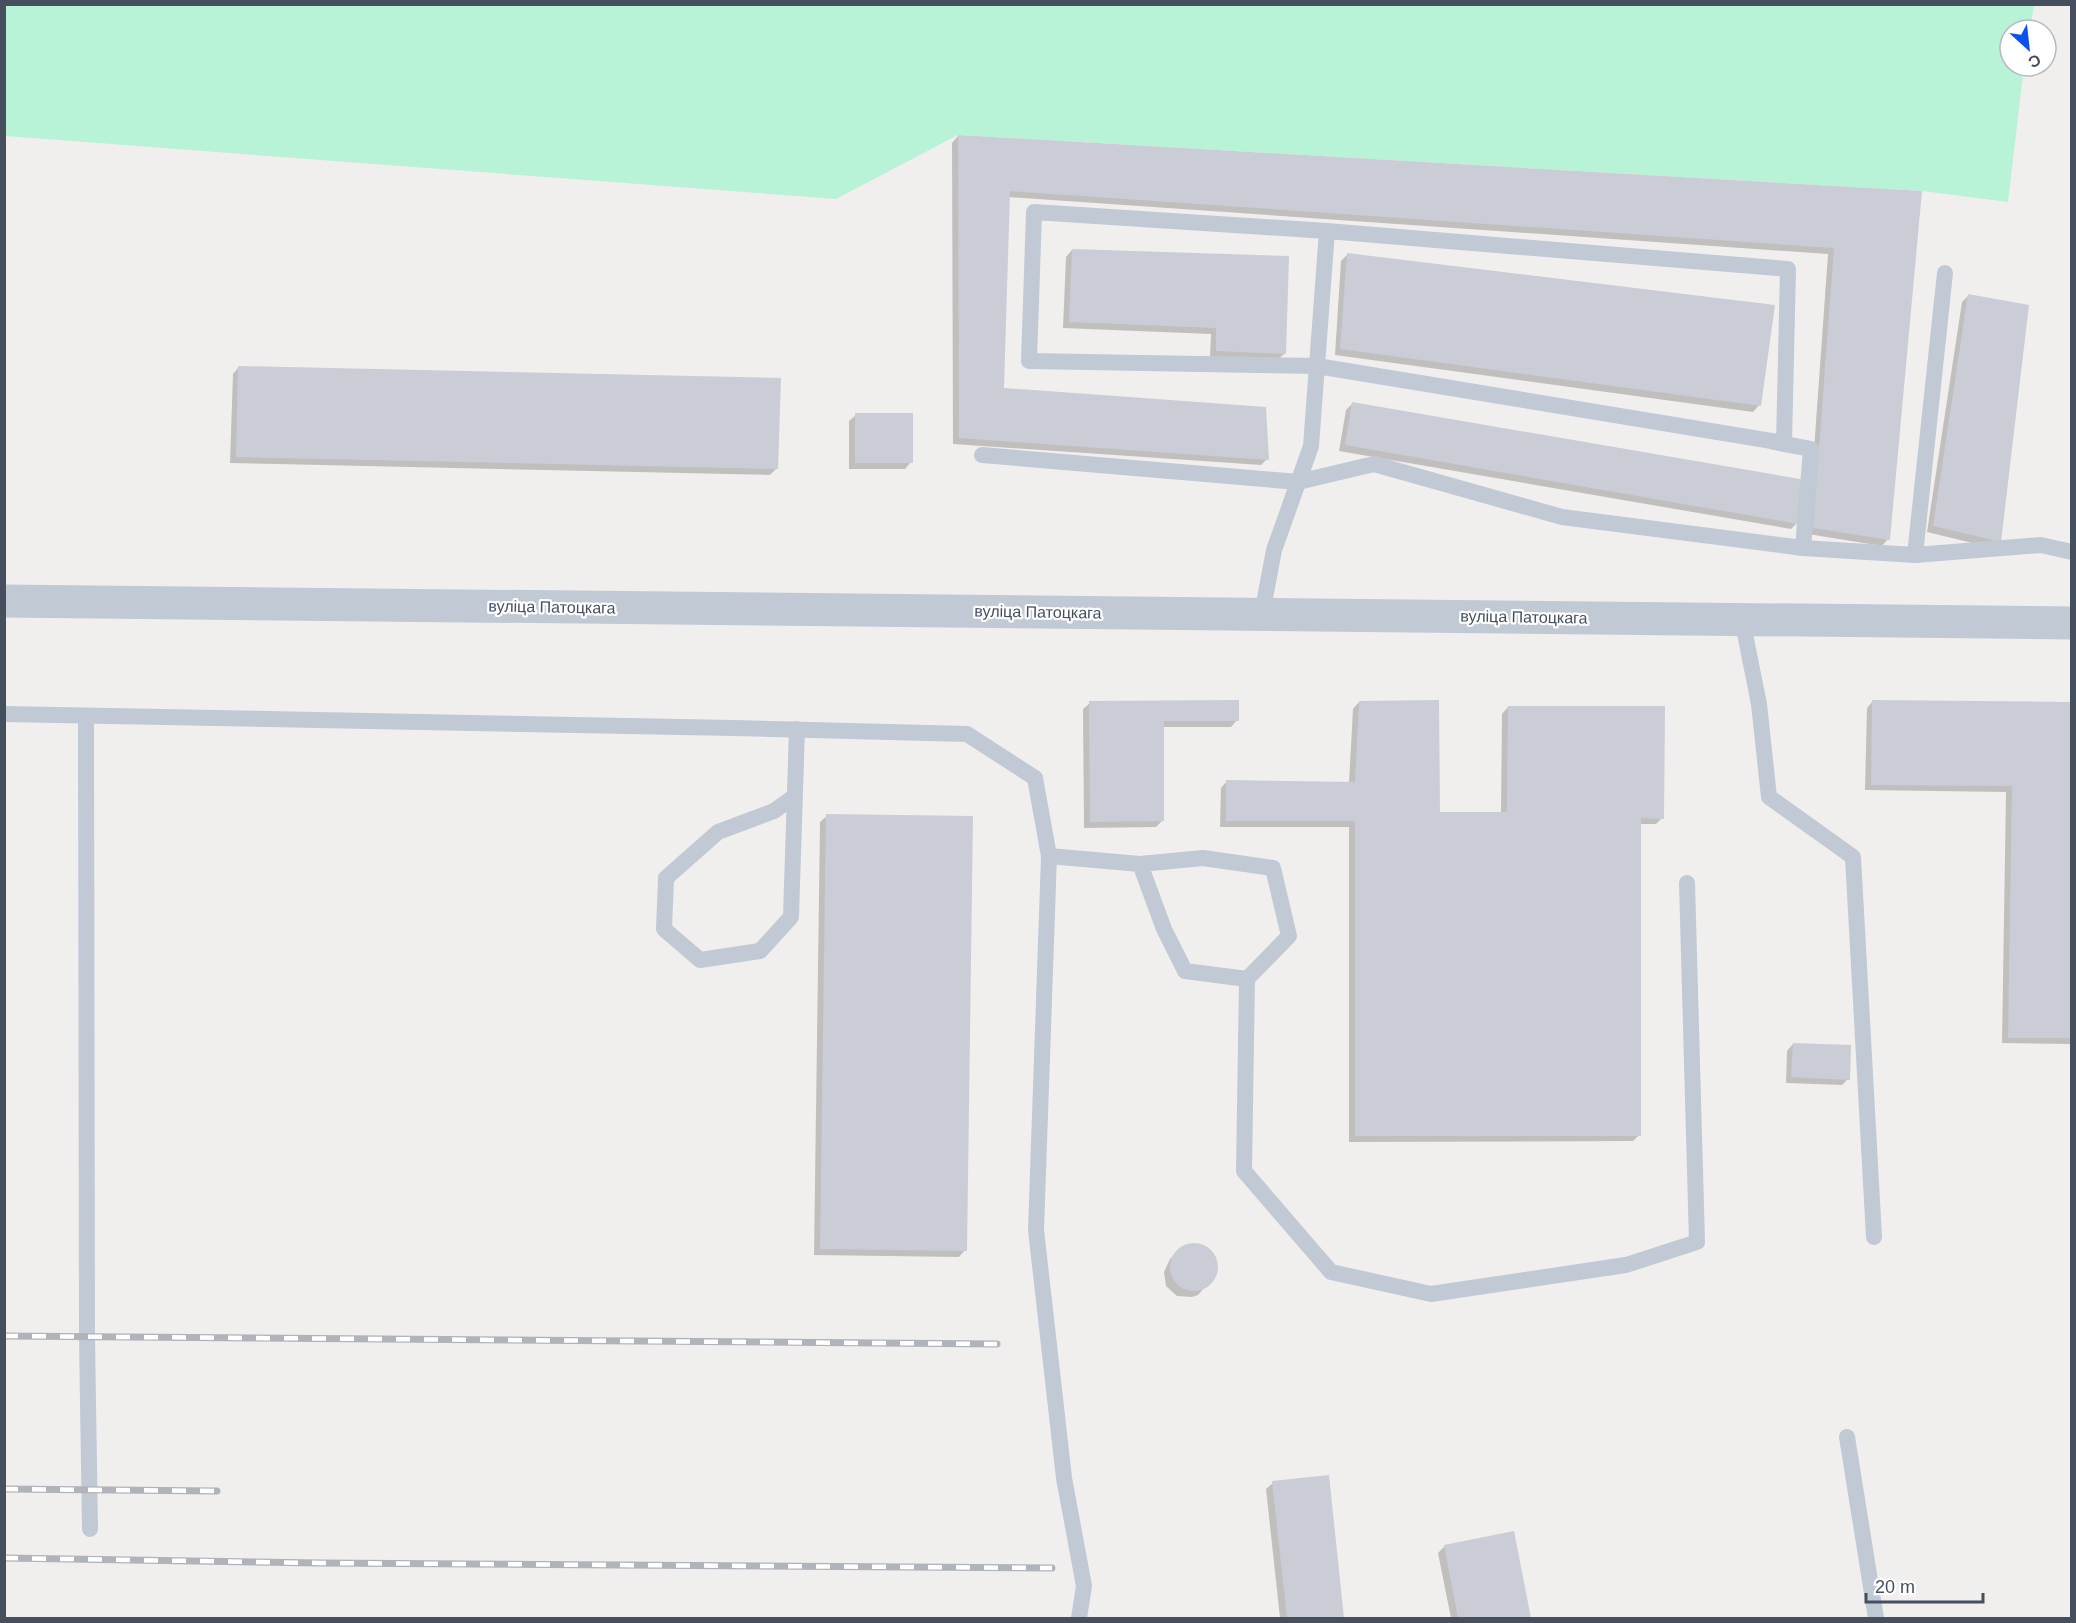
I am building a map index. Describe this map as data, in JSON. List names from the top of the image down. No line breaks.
{"streets":{"street":["вуліца Патоцкага"]},"scale_bar":"20 m","north":"bottom right"}
